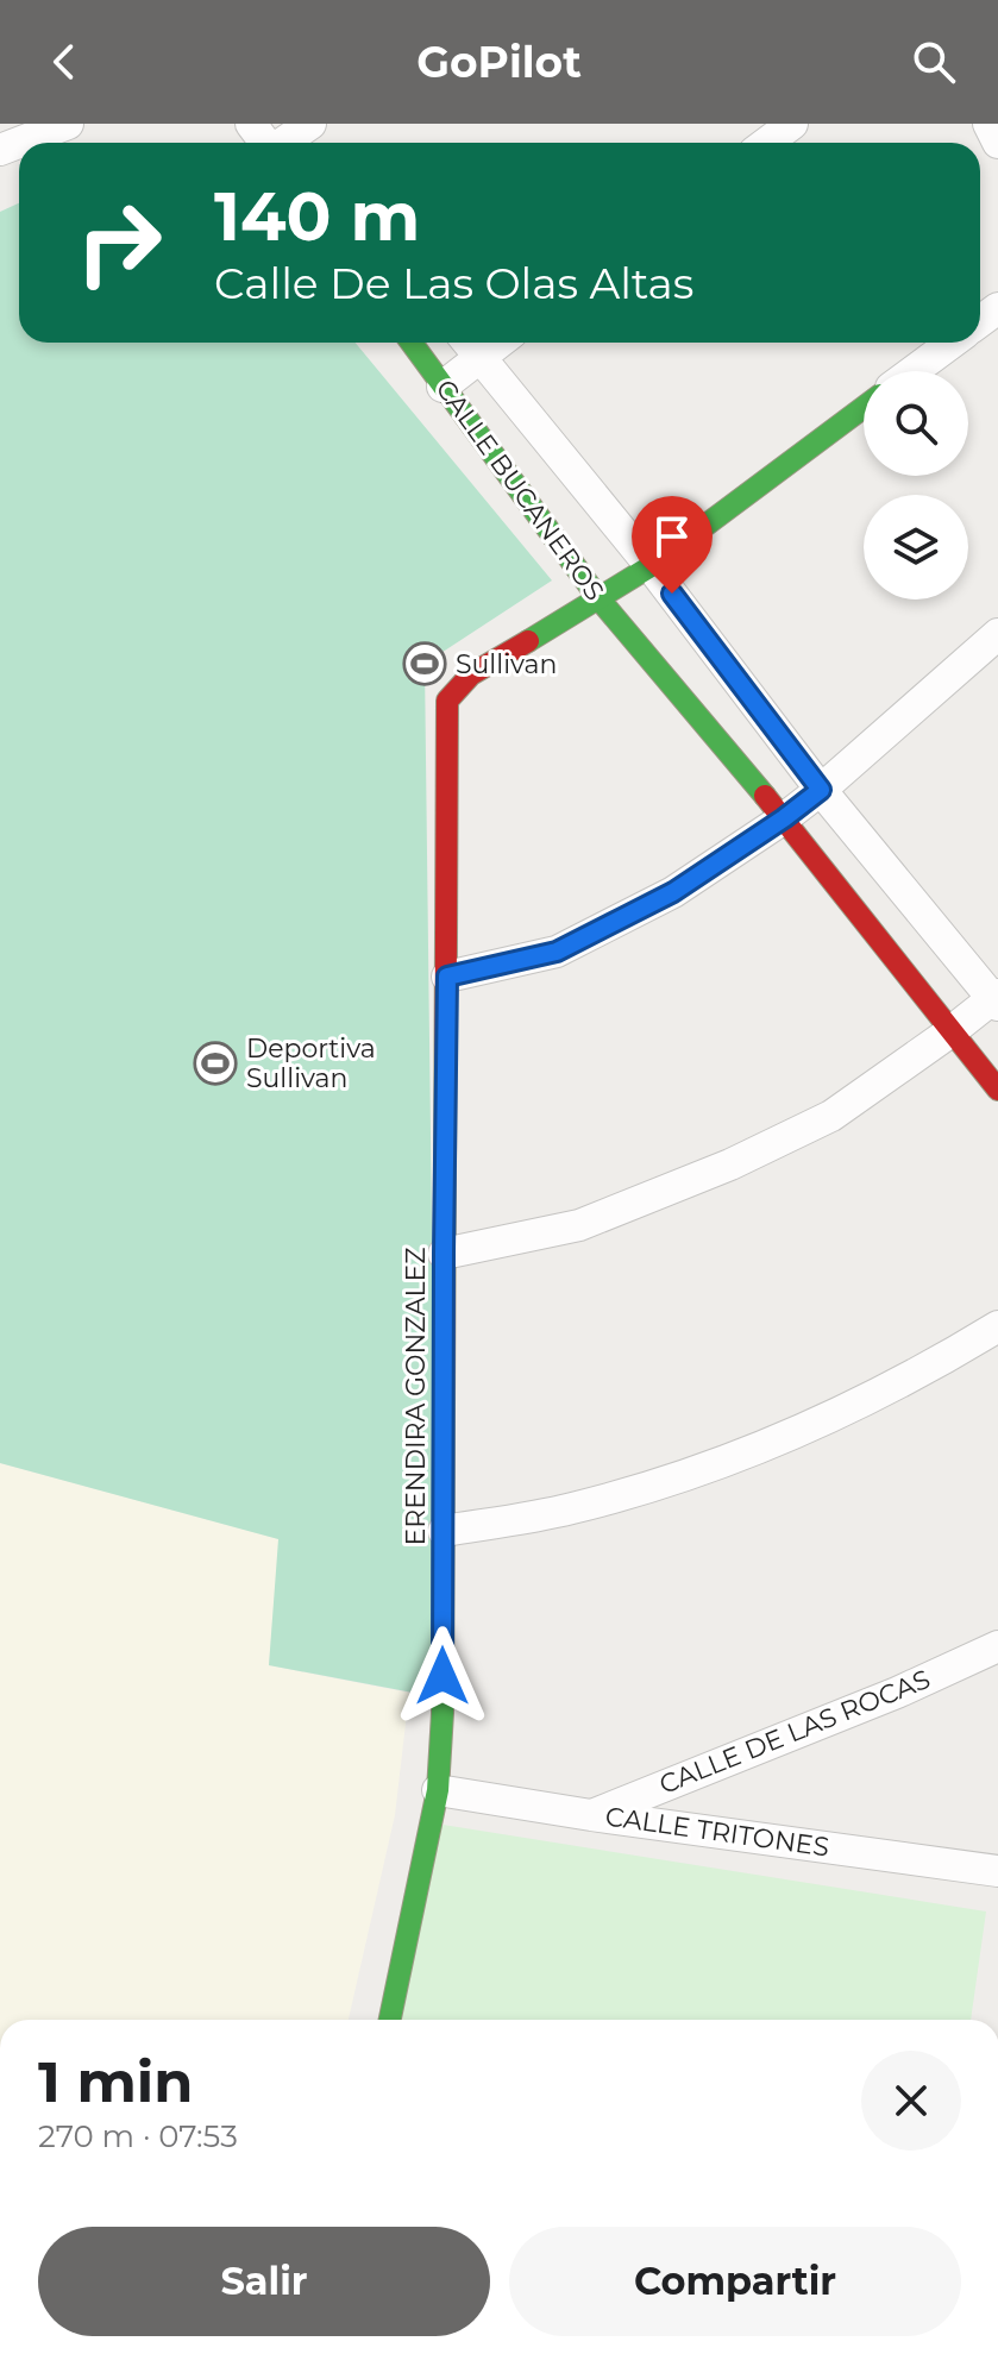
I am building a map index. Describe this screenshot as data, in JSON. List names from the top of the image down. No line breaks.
{"streets":{"street":["CALLE BUCANEROS","ERENDIRA GONZALEZ","CALLE DE LAS ROCAS","CALLE TRITONES"]},"crossings":[["CALLE BUCANEROS","ERENDIRA GONZALEZ"],["ERENDIRA GONZALEZ","CALLE TRITONES"],["CALLE DE LAS ROCAS","CALLE TRITONES"]],"places":{"sports":["Sullivan","Deportiva Sullivan"]},"page":{"header":"GoPilot","turn":["140 m","Calle De Las Olas Altas"],"heading":["1 min","270 m · 07:53"],"buttons":["Salir","Compartir"]}}
